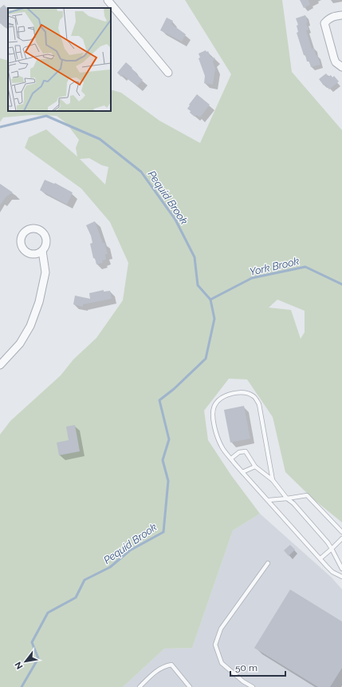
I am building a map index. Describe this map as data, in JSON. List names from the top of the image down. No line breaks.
{"water":["Pequid Brook","York Brook"],"scale_bar":"50 m","north":"bottom left"}
